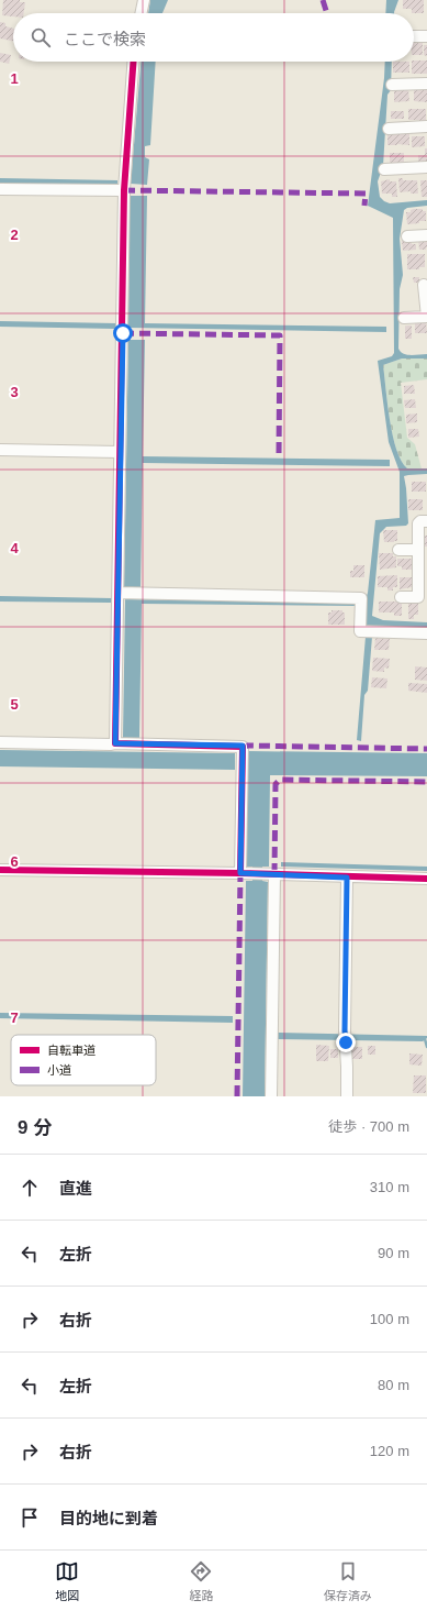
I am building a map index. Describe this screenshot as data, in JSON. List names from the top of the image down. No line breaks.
{"legend":["自転車道","小道"],"page":{"search":"ここで検索","heading":["9 分","徒歩 · 700 m"],"list":[["直進","310 m"],["左折","90 m"],["右折","100 m"],["左折","80 m"],["右折","120 m"],"目的地に到着"],"nav":["地図","経路","保存済み"]},"grid":{"rows":["1","2","3","4","5","6","7"]}}
